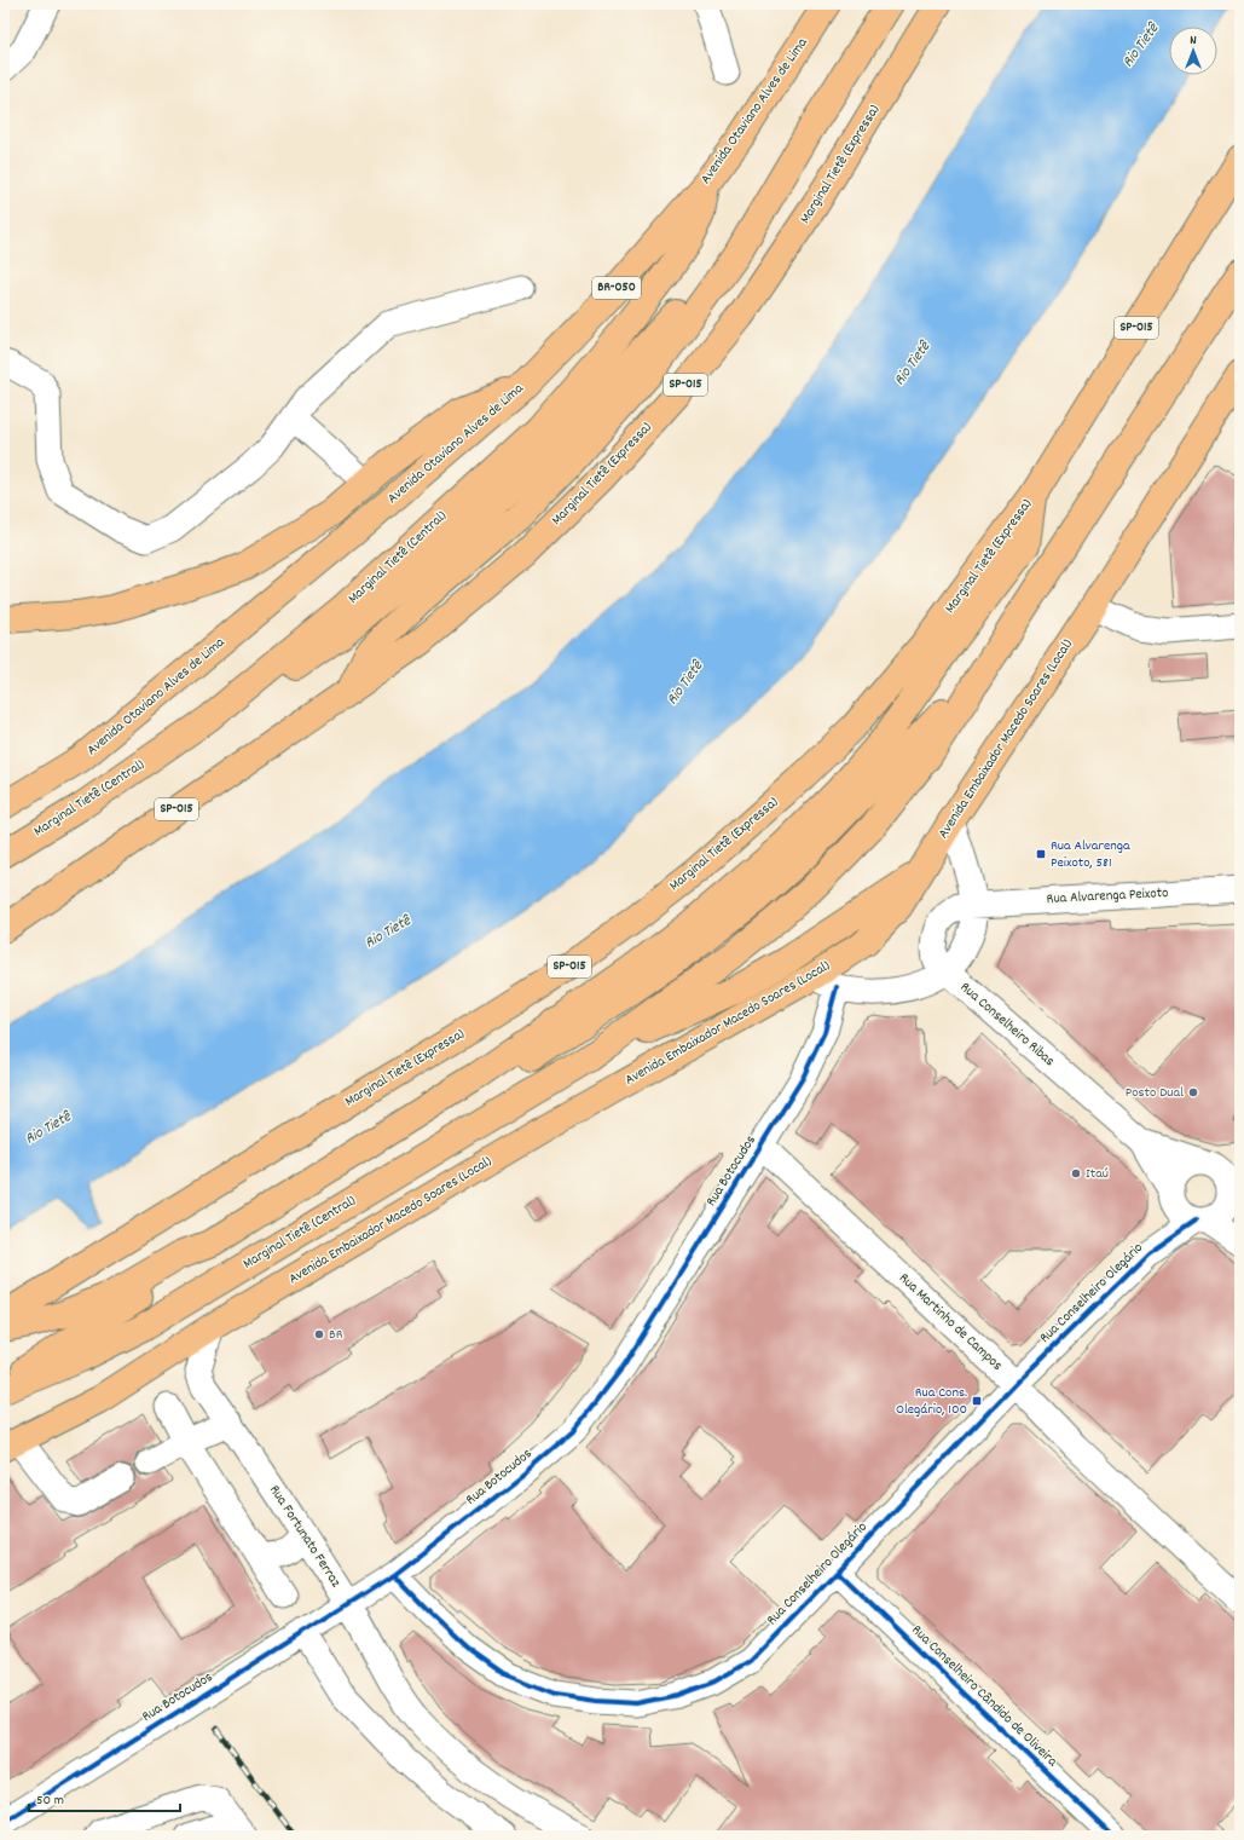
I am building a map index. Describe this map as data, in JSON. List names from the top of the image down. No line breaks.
{"streets":{"highway":["Avenida Otaviano Alves de Lima","Marginal Tietê (Expressa)","BR-050","SP-015","Marginal Tietê (Central)","Avenida Embaixador Macedo Soares (Local)"],"street":["Rua Alvarenga Peixoto","Rua Conselheiro Ribas","Rua Botocudos","Rua Conselheiro Olegário","Rua Martinho de Campos","Rua Fortunato Ferraz","Rua Conselheiro Cândido de Oliveira"]},"crossings":[["Avenida Otaviano Alves de Lima","Marginal Tietê (Central)"],["Avenida Embaixador Macedo Soares (Local)","Rua Fortunato Ferraz"],["Rua Alvarenga Peixoto","Rua Conselheiro Ribas"],["Rua Conselheiro Ribas","Rua Conselheiro Olegário"],["Rua Botocudos","Rua Conselheiro Olegário"],["Rua Botocudos","Rua Martinho de Campos"],["Rua Botocudos","Rua Fortunato Ferraz"],["Rua Conselheiro Olegário","Rua Martinho de Campos"],["Rua Conselheiro Olegário","Rua Conselheiro Cândido de Oliveira"]],"water":["Rio Tietê"],"places":{"transit":["Rua Alvarenga Peixoto, 581","Rua Cons. Olegário, 100"],"other":["Posto Dual","Itaú","BR"]},"scale_bar":"50 m","north":"top"}
